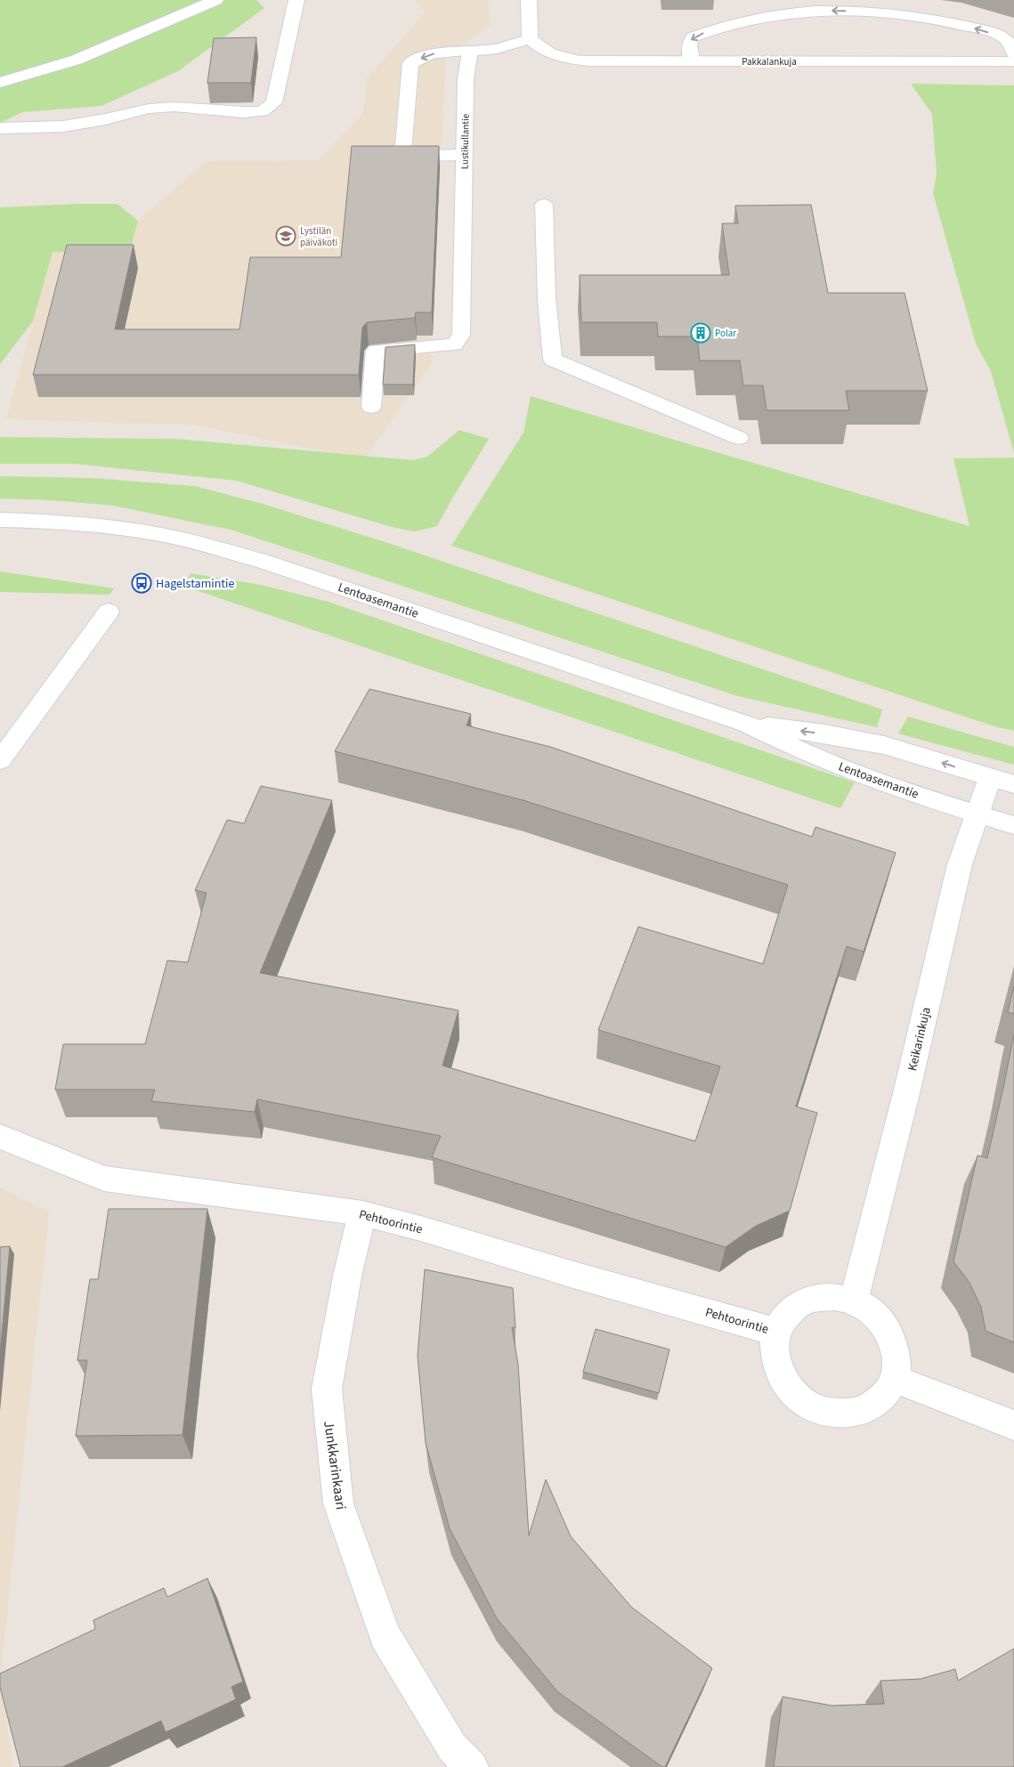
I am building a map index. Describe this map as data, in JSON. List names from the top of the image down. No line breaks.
{"streets":{"street":["Pakkalankuja","Lustikullantie","Lentoasemantie","Keikarinkuja","Pehtoorintie","Junkkarinkaari"]},"crossings":[["Lentoasemantie","Keikarinkuja"],["Keikarinkuja","Pehtoorintie"],["Pehtoorintie","Junkkarinkaari"]],"places":{"school or university":["Lystilän päiväkoti"],"building":["Polar"],"bus stop":["Hagelstamintie"]}}
